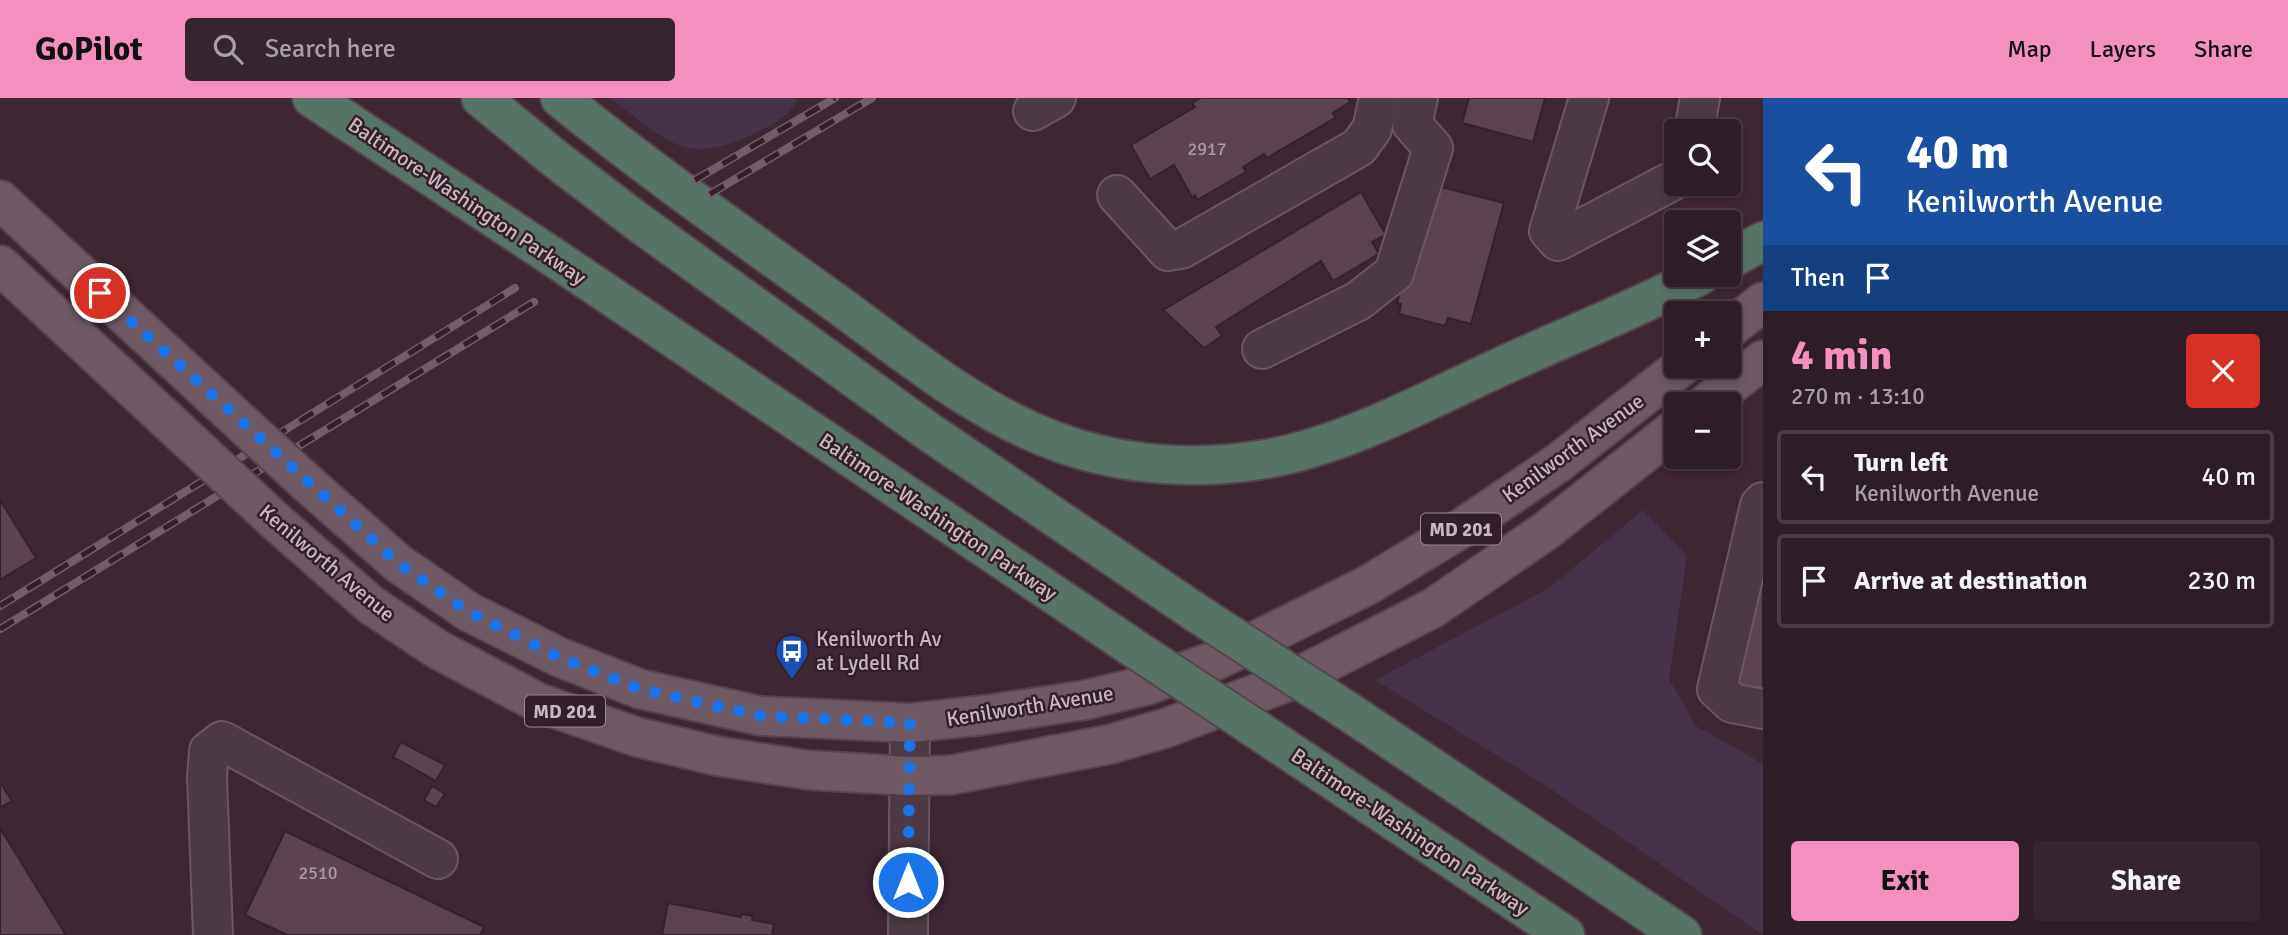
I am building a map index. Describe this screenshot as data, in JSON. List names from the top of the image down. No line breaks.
{"streets":{"highway":["Baltimore-Washington Parkway"],"main road":["Kenilworth Avenue","MD 201"]},"places":{"bus stop":["Kenilworth Av at Lydell Rd"]},"house_numbers":["2917","2510"],"page":{"header":"GoPilot","search":"Search here","nav":["Map","Layers","Share"],"turn":["40 m","Kenilworth Avenue"],"map_buttons":["+","−"],"then":"Then","heading":["4 min","270 m · 13:10"],"list":[{"name":"Turn left","note":"Kenilworth Avenue","value":"40 m"},{"name":"Arrive at destination","value":"230 m"}],"buttons":["Exit","Share"]}}
